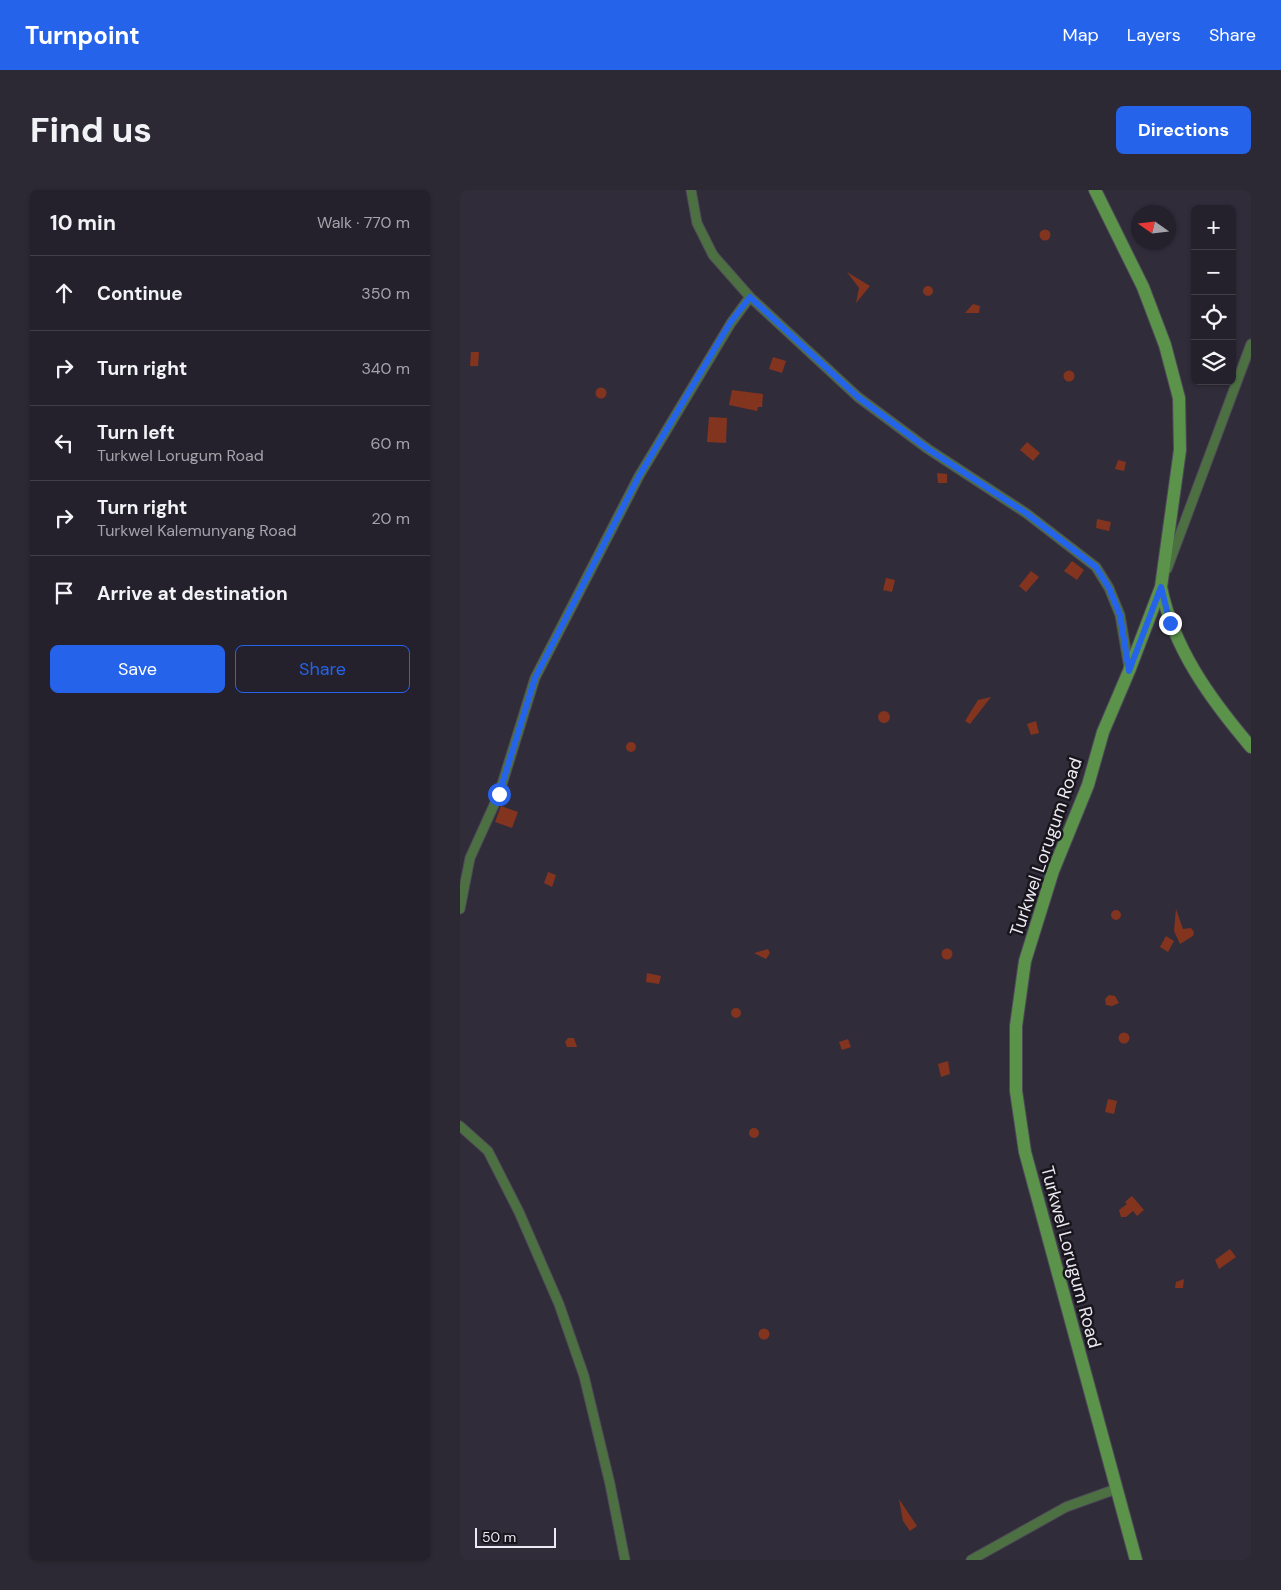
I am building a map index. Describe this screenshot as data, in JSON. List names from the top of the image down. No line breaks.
{"streets":{"main road":["Turkwel Lorugum Road"]},"scale_bar":"50 m","north":"left","page":{"header":"Turnpoint","nav":["Map","Layers","Share"],"buttons":["Directions",["Save","Share"]],"title":"Find us","heading":["10 min","Walk · 770 m"],"map_buttons":["+","−"],"list":[["Continue","350 m"],["Turn right","340 m"],["Turn left","Turkwel Lorugum Road","60 m"],["Turn right","Turkwel Kalemunyang Road","20 m"],"Arrive at destination"],"scale":"50 m"}}
